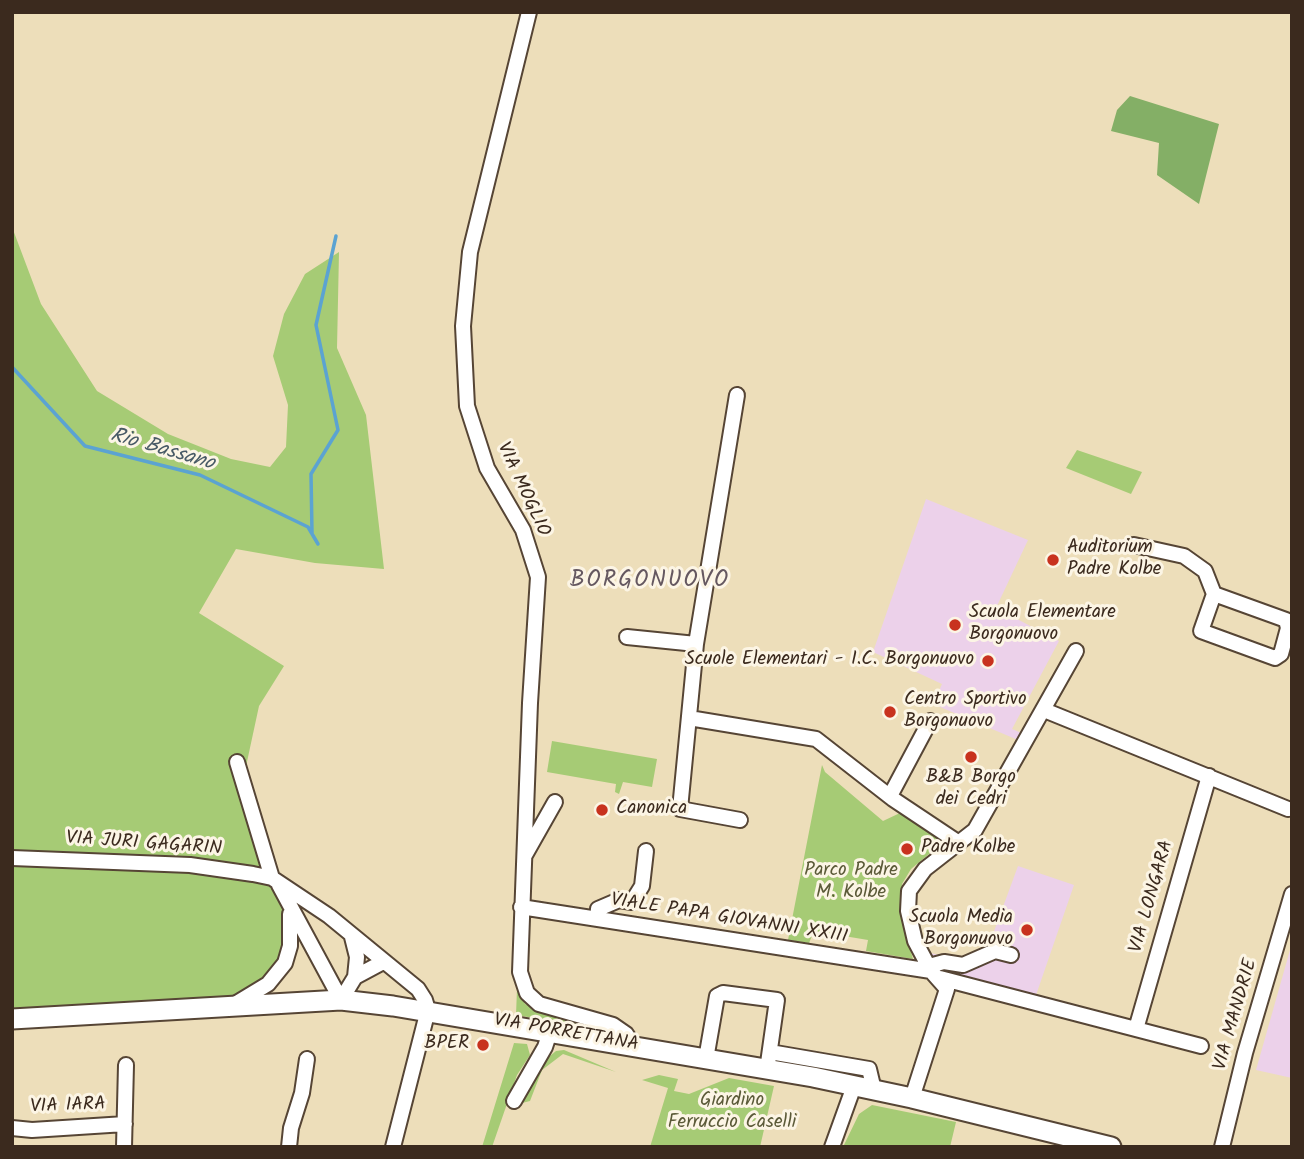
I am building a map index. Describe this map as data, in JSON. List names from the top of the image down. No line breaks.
{"streets":{"main road":["VIA PORRETTANA"],"street":["VIA MOGLIO","VIA JURI GAGARIN","VIA LONGARA","VIALE PAPA GIOVANNI XXIII","VIA MANDRIE","VIA IARA"]},"crossings":[["VIA MOGLIO","VIALE PAPA GIOVANNI XXIII"],["VIA MOGLIO","VIA PORRETTANA"],["VIA JURI GAGARIN","VIA PORRETTANA"]],"districts":["BORGONUOVO"],"water":["Rio Bassano"],"parks":["Parco Padre M. Kolbe","Giardino Ferruccio Caselli"],"places":["Auditorium Padre Kolbe","Scuola Elementare Borgonuovo","Scuole Elementari - I.C. Borgonuovo","Centro Sportivo Borgonuovo","B&B Borgo dei Cedri","Canonica","Padre Kolbe","Scuola Media Borgonuovo","BPER"]}
